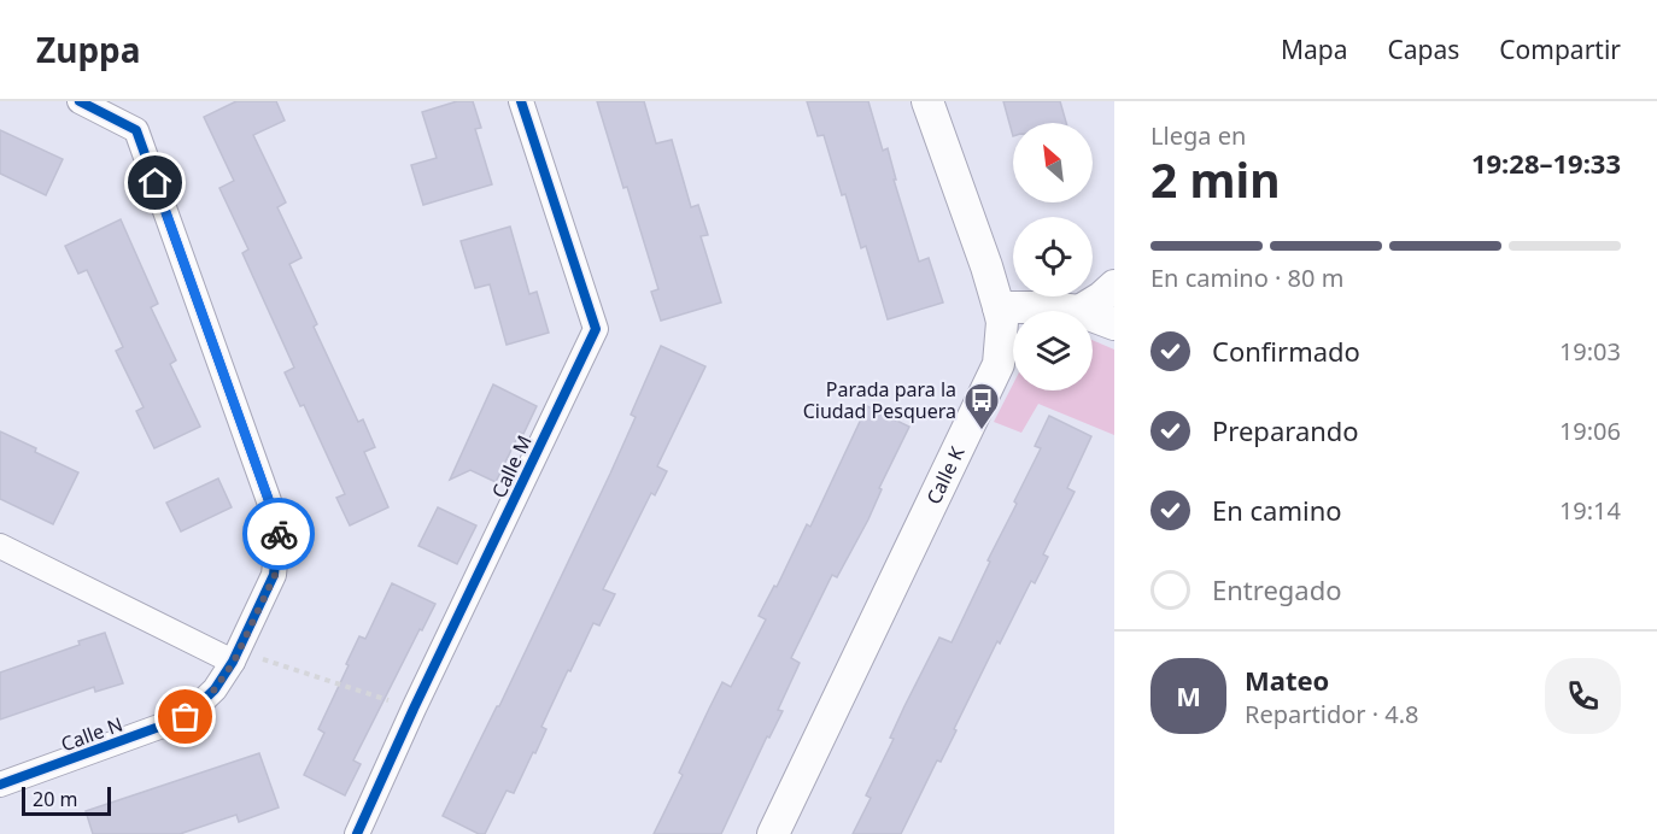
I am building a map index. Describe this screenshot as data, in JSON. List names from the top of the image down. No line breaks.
{"streets":{"street":["Calle M","Calle K","Calle N"]},"places":{"bus stop":["Parada para la Ciudad Pesquera"]},"scale_bar":"20 m","north":"top left","page":{"header":"Zuppa","nav":["Mapa","Capas","Compartir"],"heading":["2 min","Llega en","19:28–19:33"],"panel":["Mateo","Repartidor · 4.8"],"bar":"En camino · 80 m","list":[["Confirmado","19:03"],["Preparando","19:06"],["En camino","19:14"],"Entregado"],"round":"M","scale":"20 m"}}
